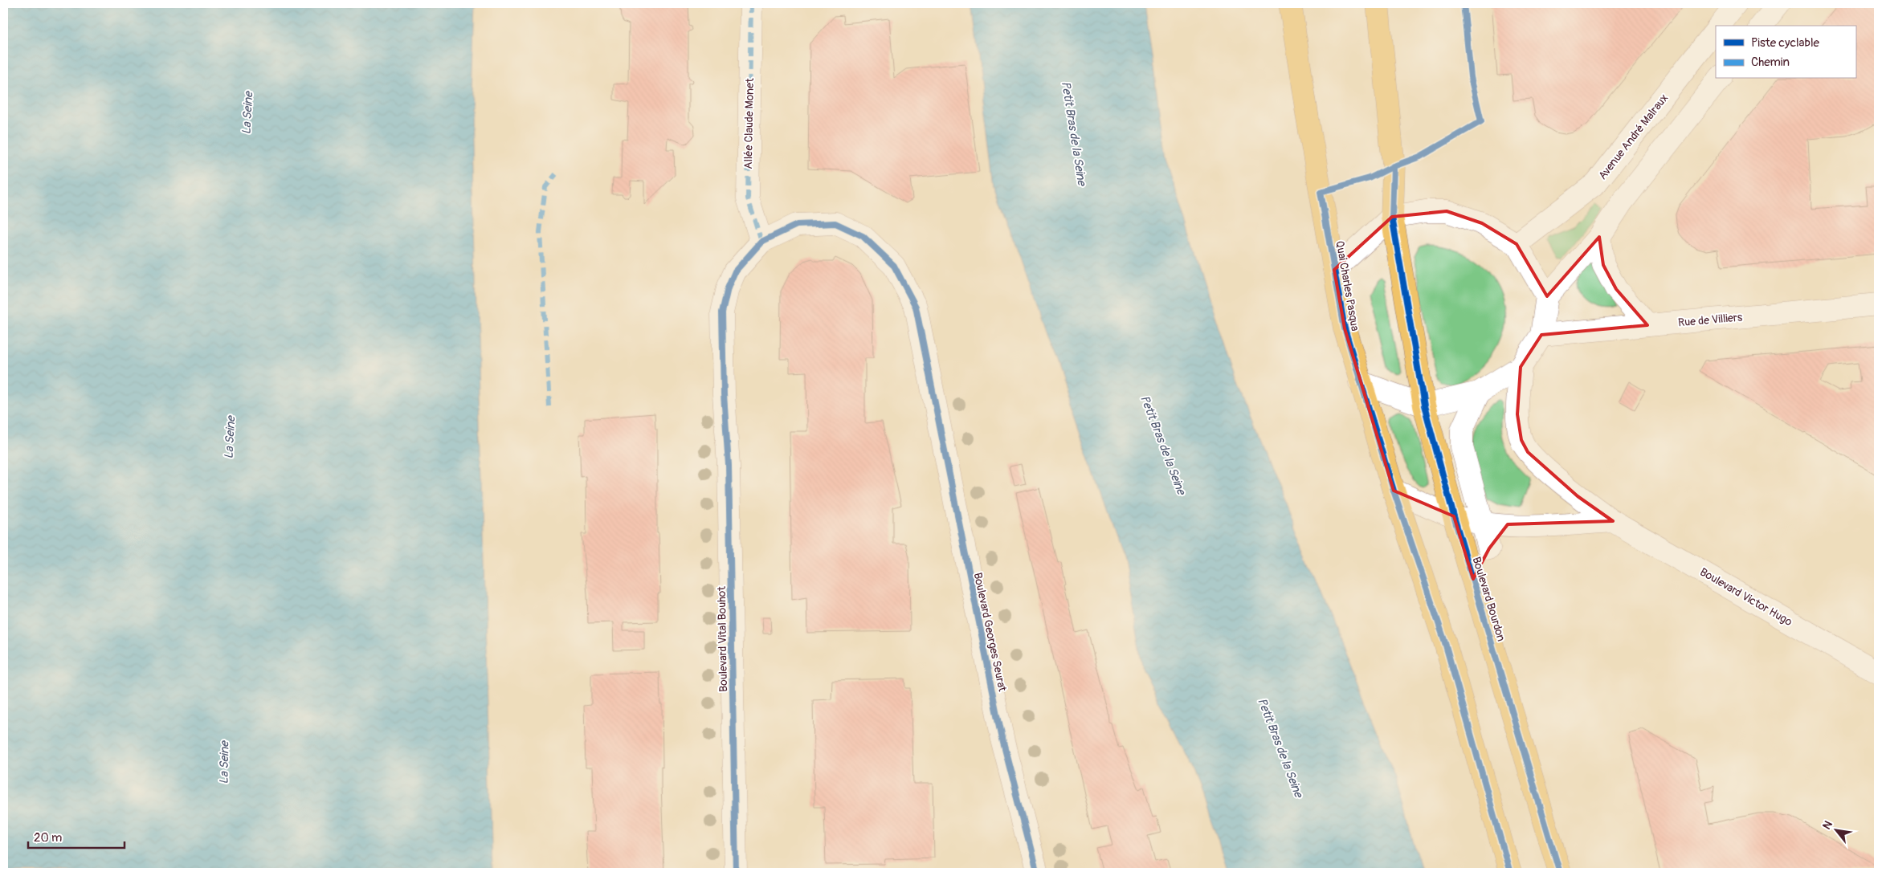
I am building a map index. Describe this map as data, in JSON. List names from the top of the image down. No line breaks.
{"streets":{"main road":["Quai Charles Pasqua","Boulevard Bourdon"],"street":["Allée Claude Monet","Avenue André Malraux","Rue de Villiers","Boulevard Victor Hugo","Boulevard Georges Seurat","Boulevard Vital Bouhot"]},"crossings":[["Allée Claude Monet","Boulevard Georges Seurat"],["Allée Claude Monet","Boulevard Vital Bouhot"],["Boulevard Georges Seurat","Boulevard Vital Bouhot"]],"water":["La Seine","Petit Bras de la Seine"],"legend":["Piste cyclable","Chemin"],"scale_bar":"20 m","north":"top left"}
